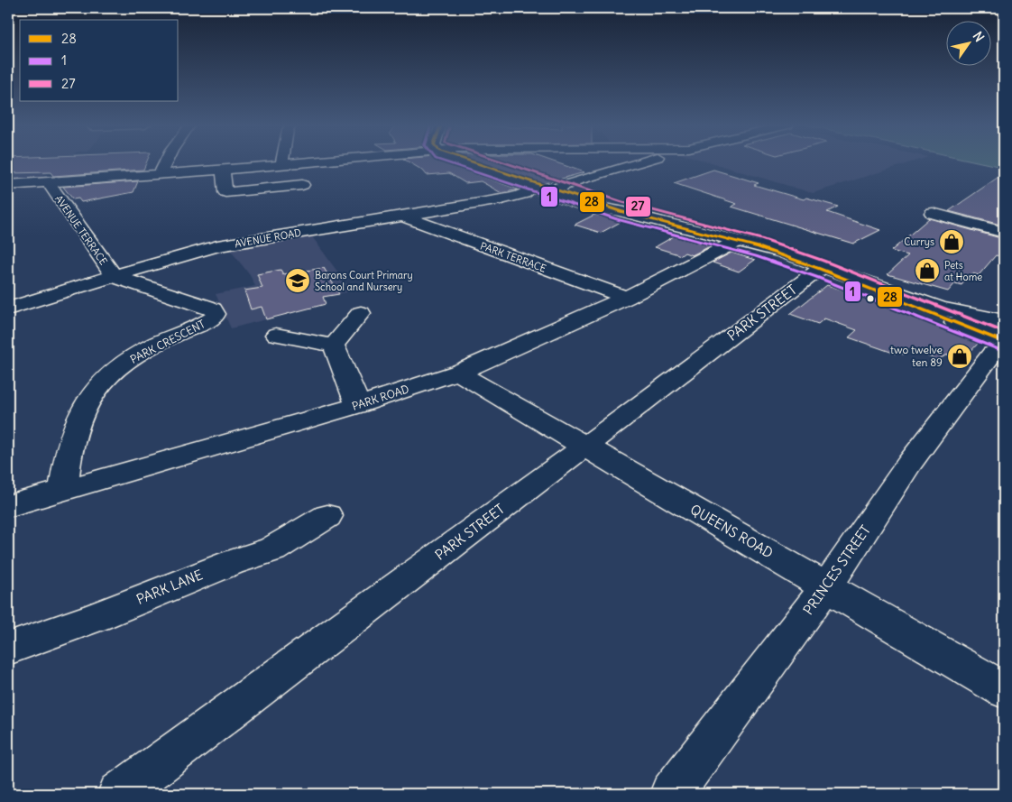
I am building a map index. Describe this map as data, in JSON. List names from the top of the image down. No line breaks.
{"streets":{"street":["AVENUE TERRACE","AVENUE ROAD","PARK TERRACE","PARK STREET","PARK CRESCENT","PARK ROAD","QUEENS ROAD","PRINCES STREET","PARK LANE"]},"crossings":[["AVENUE TERRACE","AVENUE ROAD"],["AVENUE TERRACE","PARK CRESCENT"],["AVENUE ROAD","PARK TERRACE"],["AVENUE ROAD","PARK CRESCENT"],["PARK TERRACE","PARK ROAD"],["PARK STREET","QUEENS ROAD"],["PARK CRESCENT","PARK ROAD"],["PARK ROAD","QUEENS ROAD"],["QUEENS ROAD","PRINCES STREET"]],"places":{"shop":["Currys","Pets at Home","two twelve ten 89"],"school or university":["Barons Court Primary School and Nursery"]},"lines":["transit line 28","transit line 1","transit line 27"],"legend":["28","1","27"],"north":"top right"}
